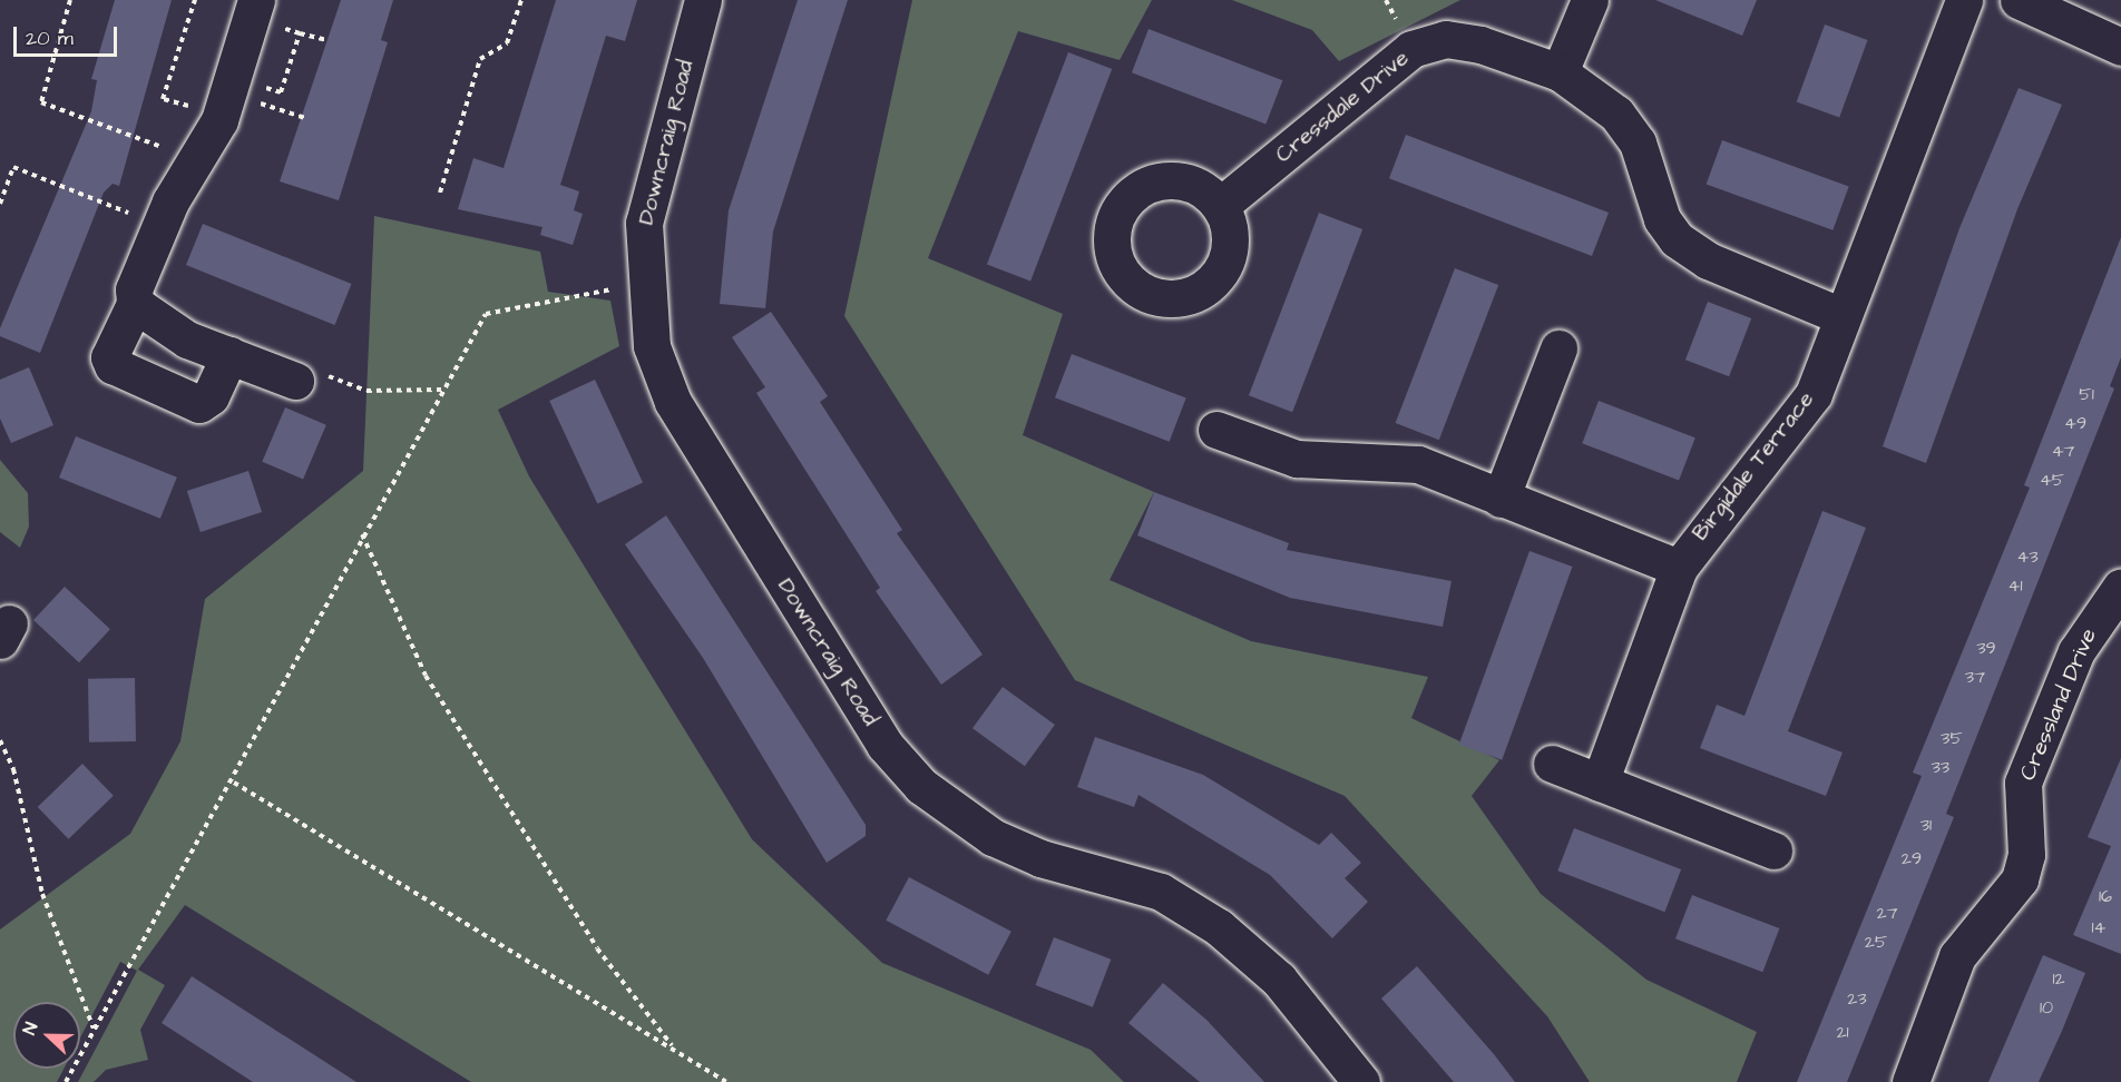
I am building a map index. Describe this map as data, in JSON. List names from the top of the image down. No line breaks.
{"streets":{"street":["Cressdale Drive","Downcraig Road","Birgidale Terrace","Cressland Drive"]},"crossings":[["Cressdale Drive","Birgidale Terrace"]],"house_numbers":["51","49","47","45","43","41","39","37","35","33","31","29","16","27","14","25","12","23","10","21"],"scale_bar":"20 m","north":"left"}
